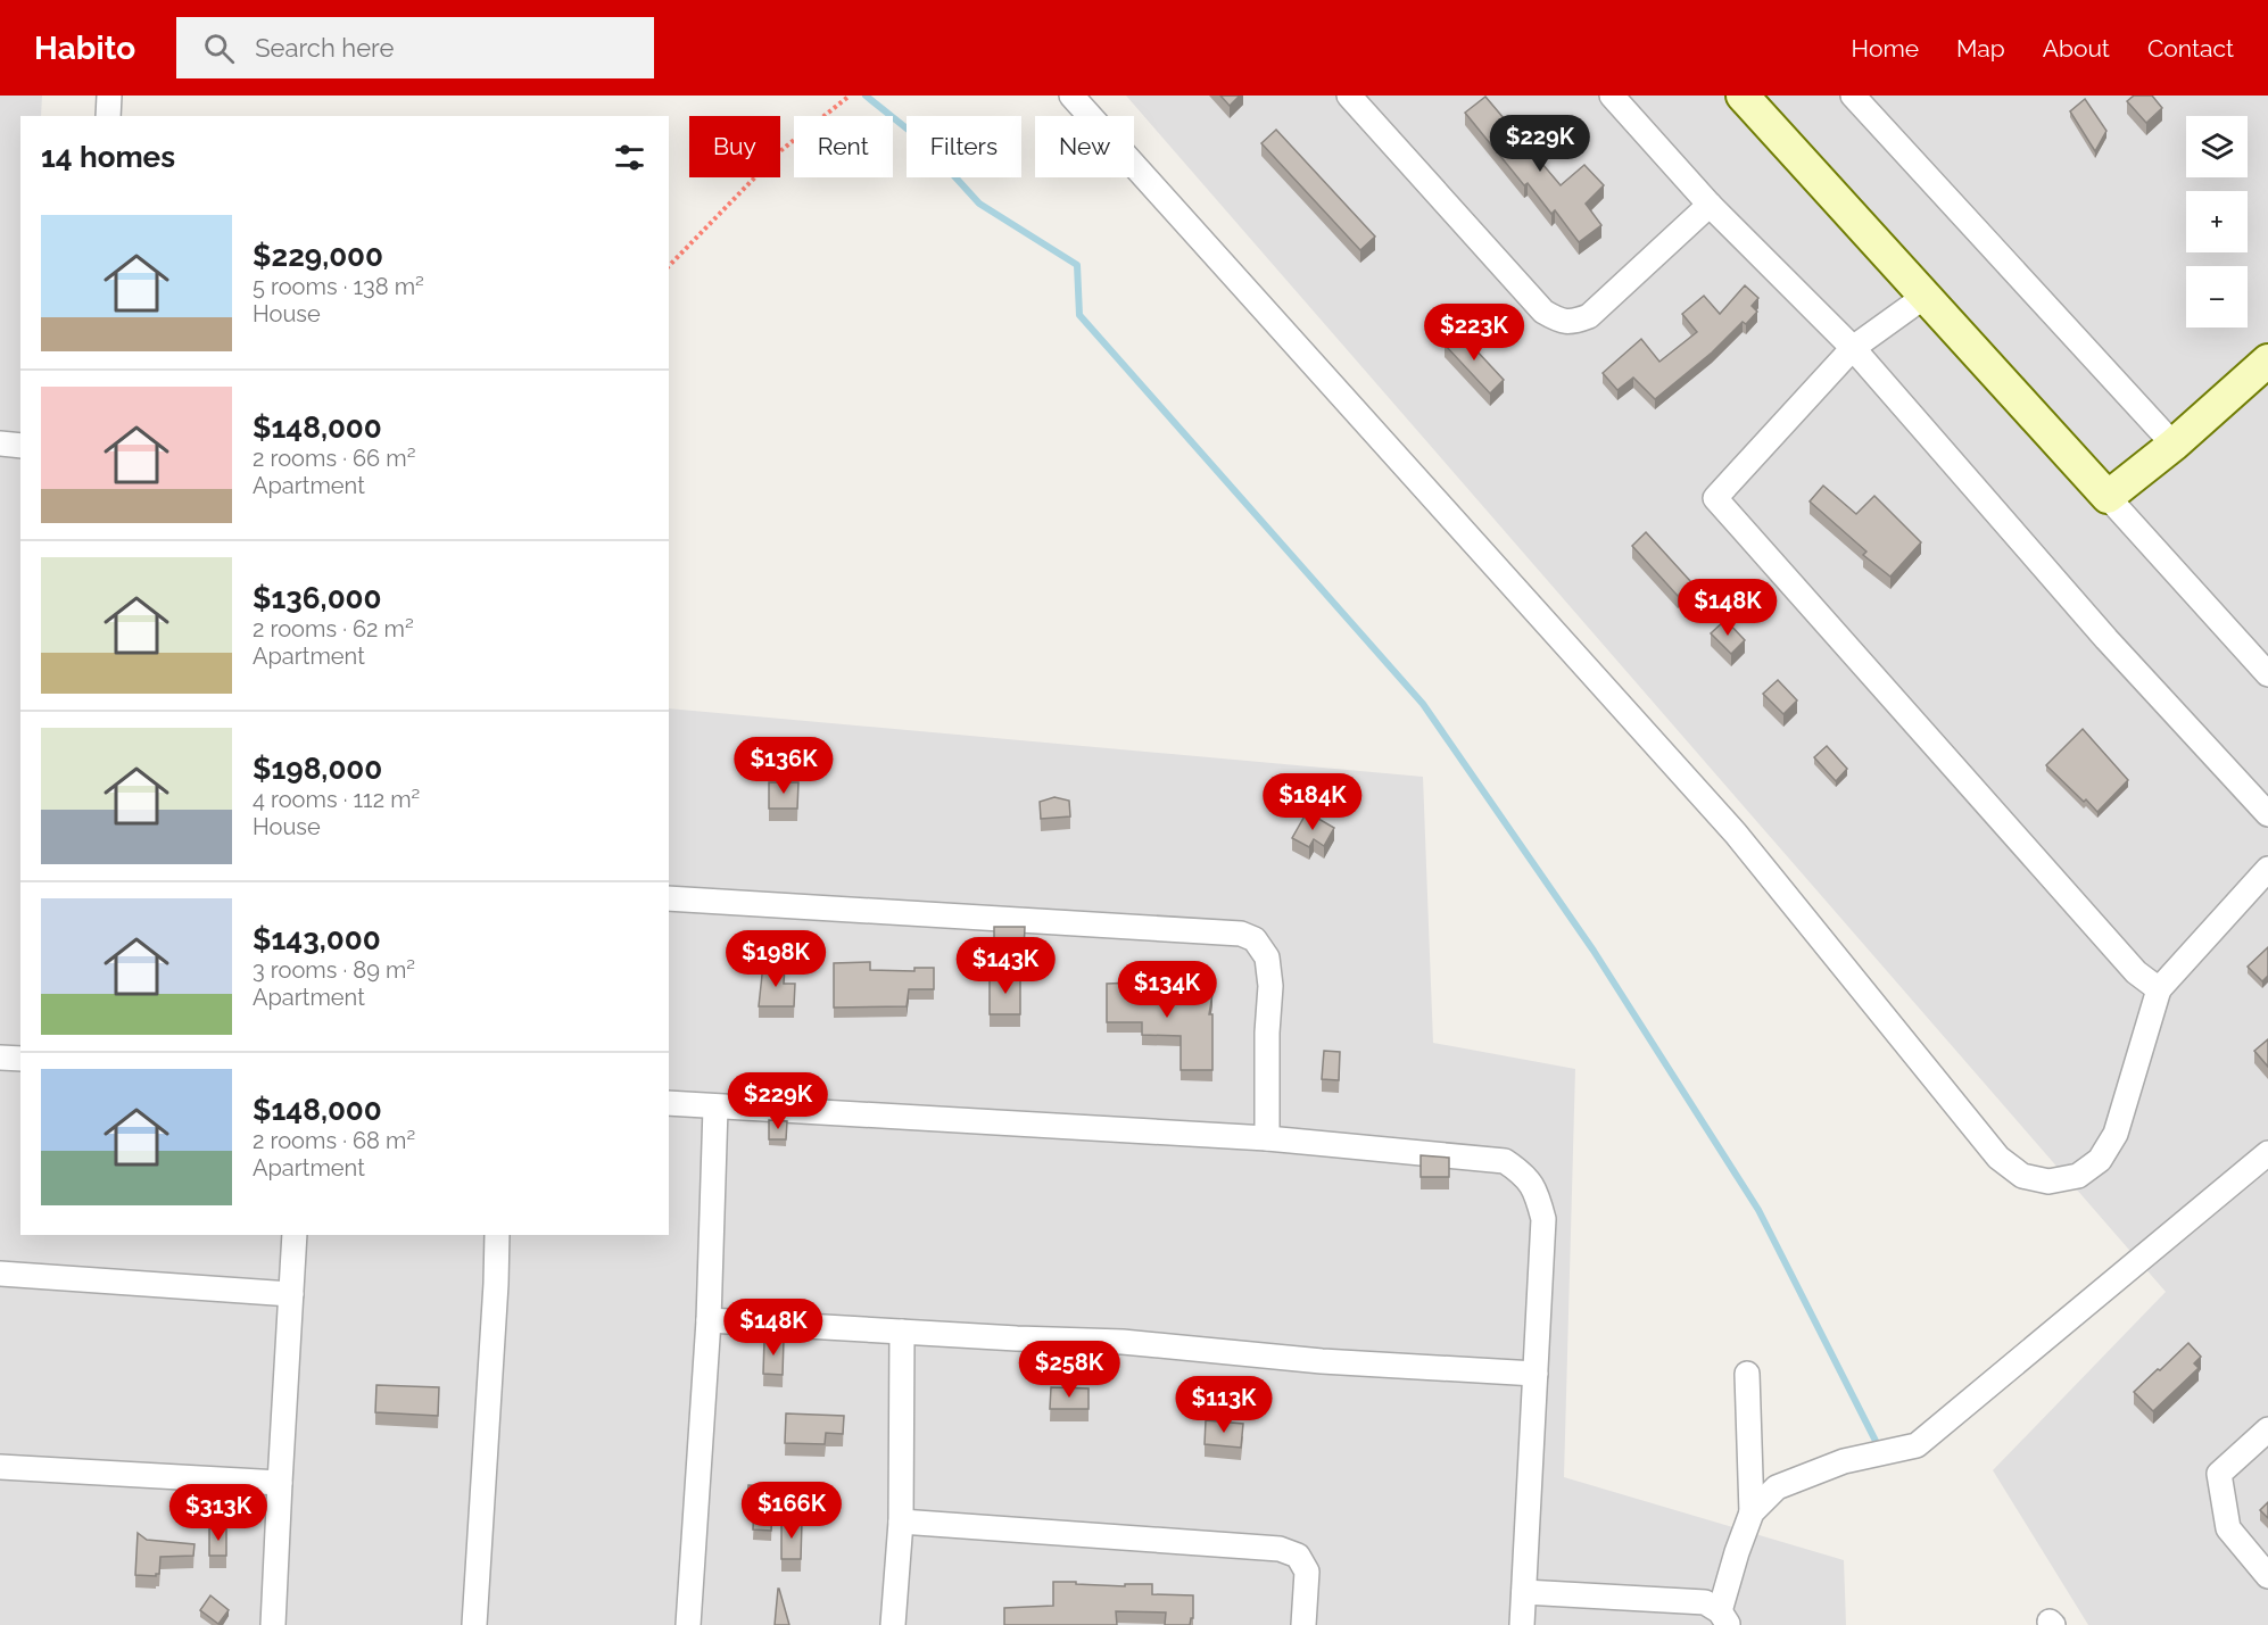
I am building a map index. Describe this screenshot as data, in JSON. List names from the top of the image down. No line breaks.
{"page":{"header":"Habito","search":"Search here","nav":["Home","Map","About","Contact"],"price":["$229K","$223K","$148K","$136K","$184K","$198K","$143K","$134K","$229K","$148K","$258K","$113K","$166K","$313K"],"map_buttons":["+","−"],"chip":["Buy","Rent","Filters","New"],"heading":"14 homes","list":[{"name":"$229,000","note":"5 rooms · 138 m² · House"},{"name":"$148,000","note":"2 rooms · 66 m² · Apartment"},{"name":"$136,000","note":"2 rooms · 62 m² · Apartment"},{"name":"$198,000","note":"4 rooms · 112 m² · House"},{"name":"$143,000","note":"3 rooms · 89 m² · Apartment"},{"name":"$148,000","note":"2 rooms · 68 m² · Apartment"}]}}
